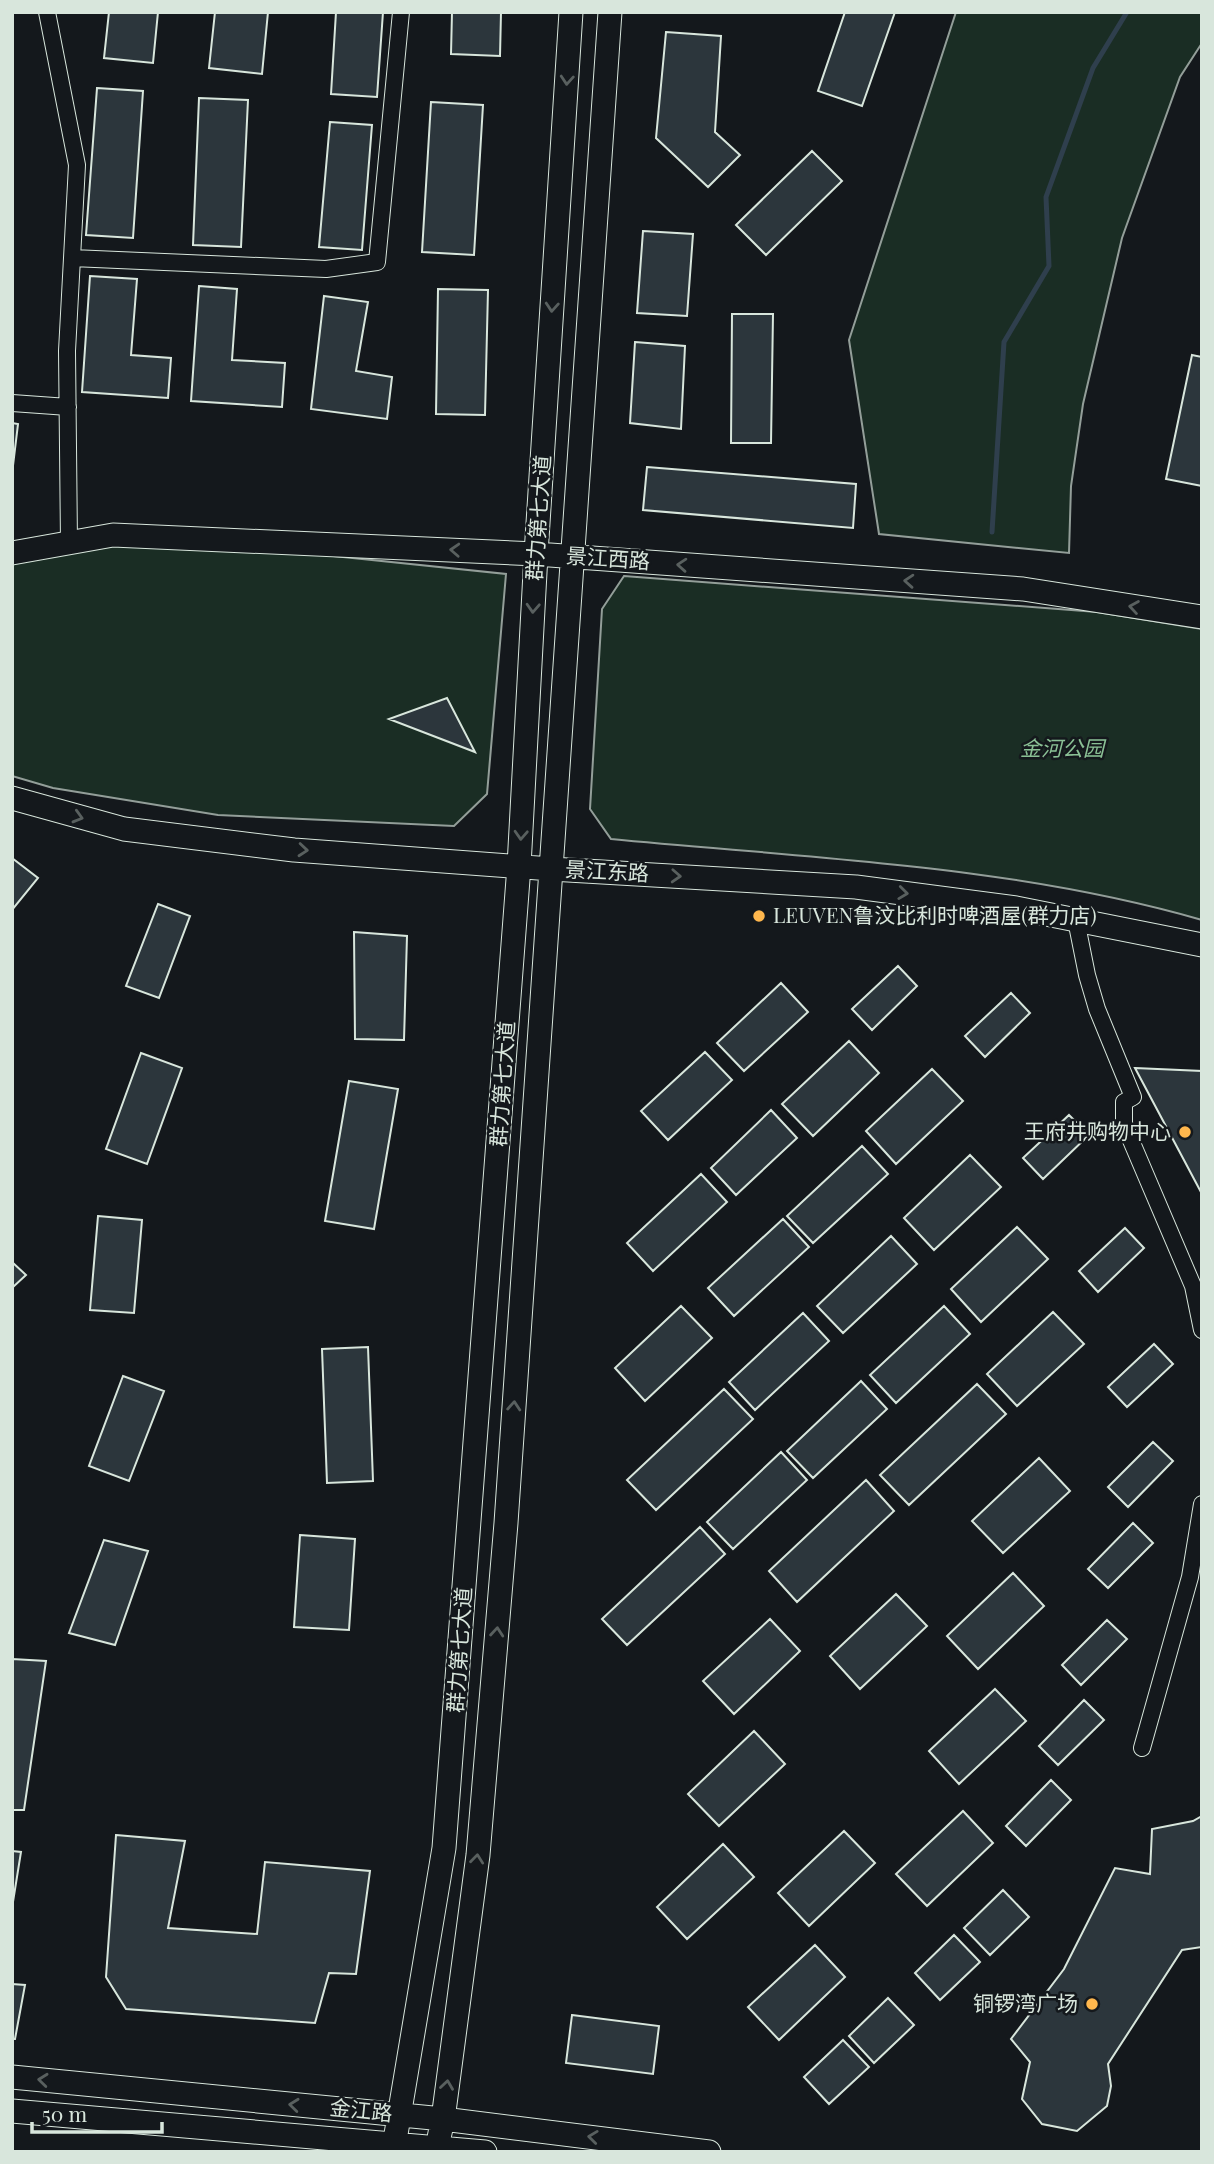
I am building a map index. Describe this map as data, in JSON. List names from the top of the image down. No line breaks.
{"streets":{"main road":["群力第七大道","景江西路","景江东路","金江路"]},"crossings":[["群力第七大道","景江西路"],["群力第七大道","景江东路"],["群力第七大道","金江路"]],"one_way":["景江西路","景江东路"],"parks":["金河公园"],"places":["LEUVEN鲁汶比利时啤酒屋(群力店)","王府井购物中心","铜锣湾广场"],"scale_bar":"50 m"}
